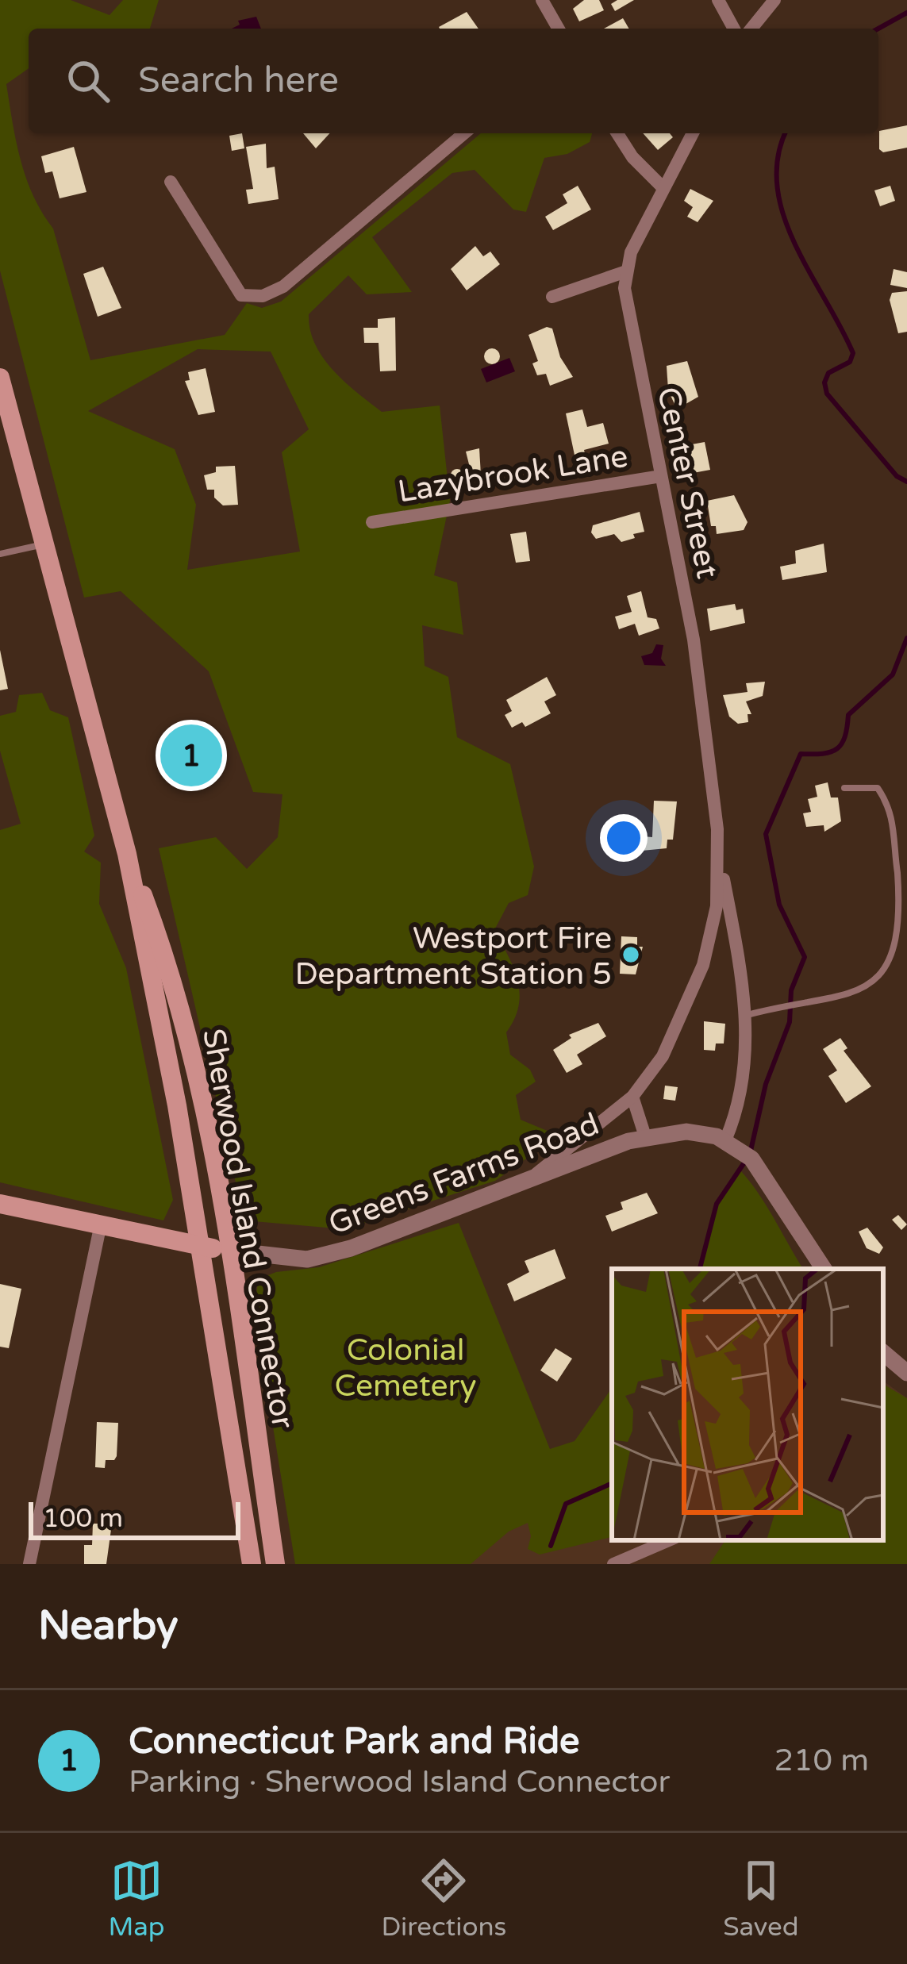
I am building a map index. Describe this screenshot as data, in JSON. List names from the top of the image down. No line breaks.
{"streets":{"main road":["Greens Farms Road","Sherwood Island Connector"],"street":["Lazybrook Lane","Center Street"]},"crossings":[["Lazybrook Lane","Center Street"],["Center Street","Greens Farms Road"],["Greens Farms Road","Sherwood Island Connector"]],"parks":["Colonial Cemetery"],"places":["Westport Fire Department Station 5"],"scale_bar":"100 m","page":{"search":"Search here","pins":"1","scale":"100 m","heading":"Nearby","list":[{"mark":"1","name":"Connecticut Park and Ride","note":"Parking · Sherwood Island Connector","value":"210 m"}],"nav":["Map","Directions","Saved"]}}
